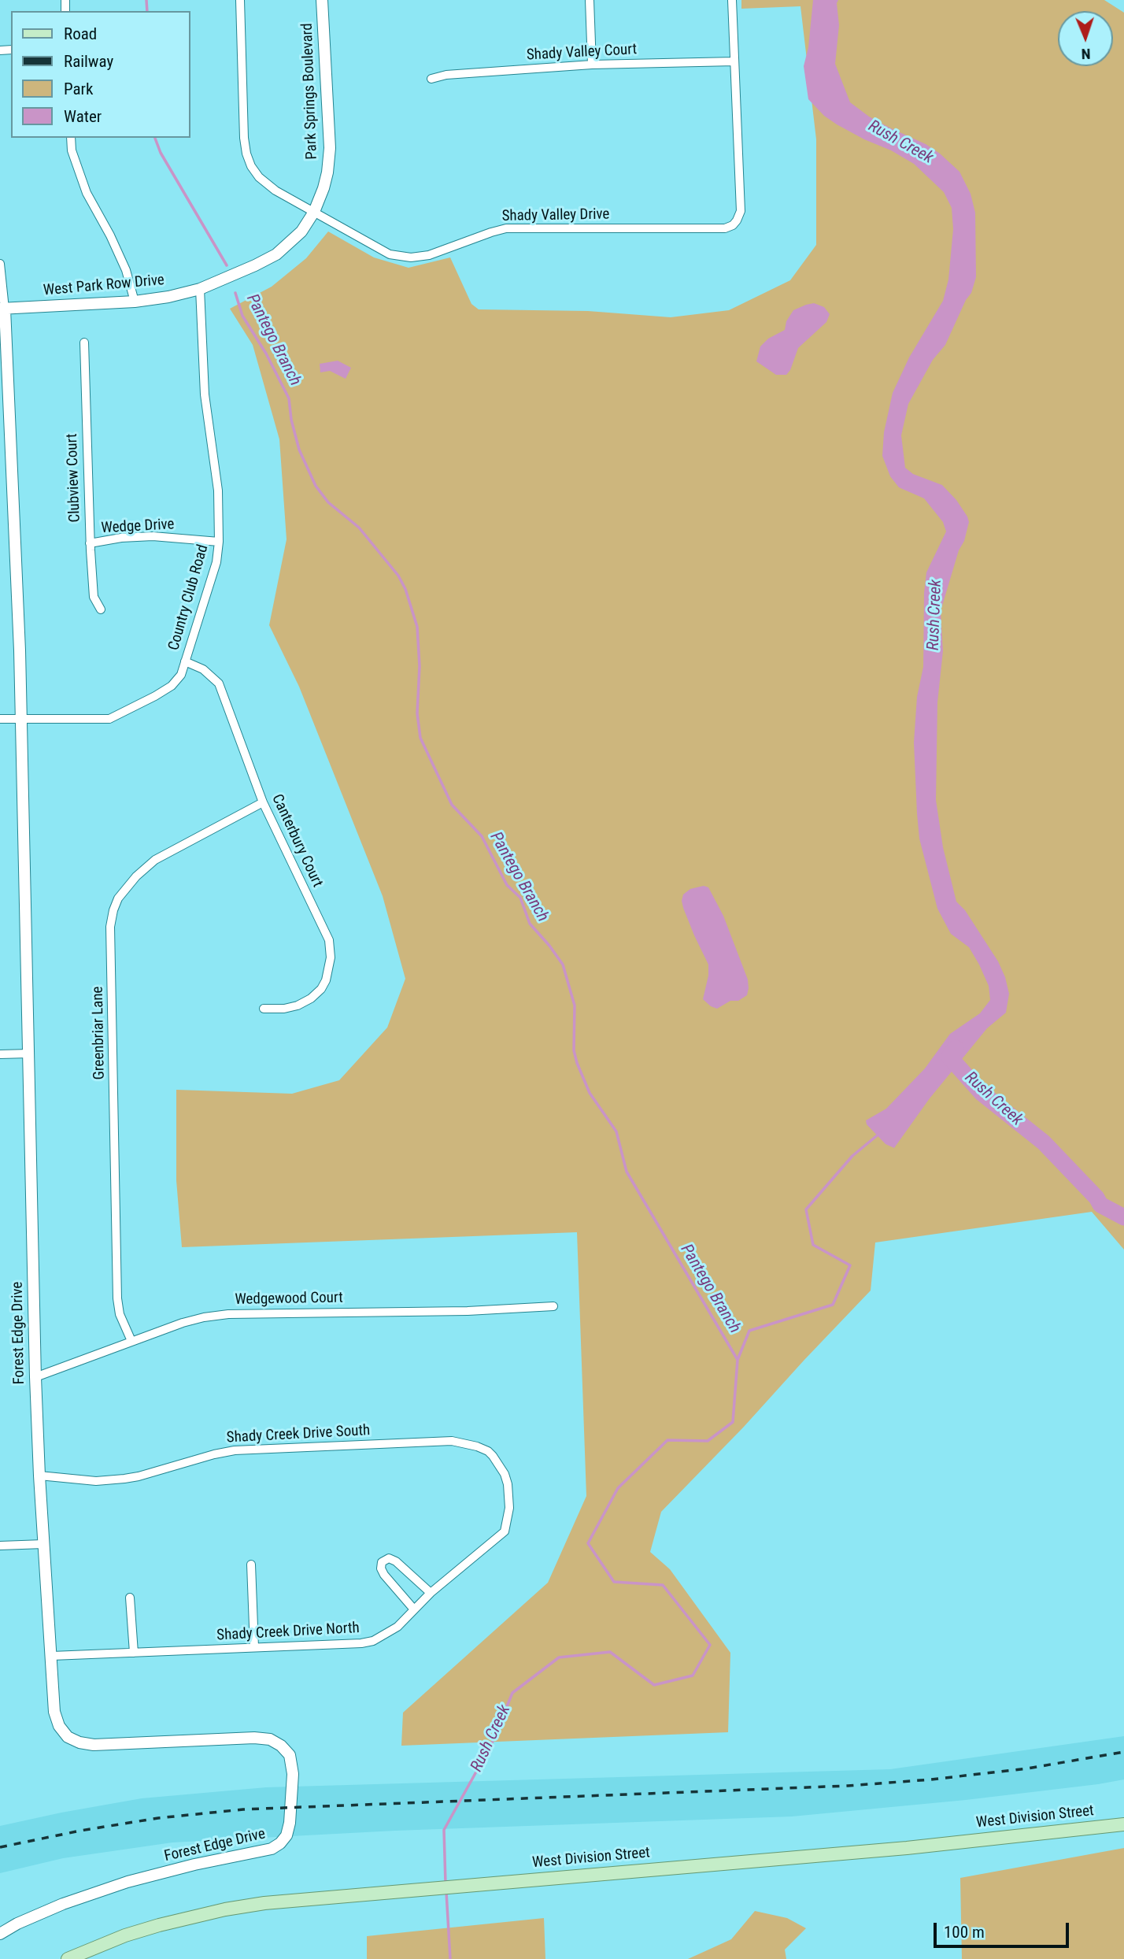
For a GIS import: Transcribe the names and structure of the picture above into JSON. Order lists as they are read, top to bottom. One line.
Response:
{"streets":{"main road":["West Division Street"],"street":["Shady Valley Court","Park Springs Boulevard","Shady Valley Drive","West Park Row Drive","Clubview Court","Wedge Drive","Country Club Road","Canterbury Court","Greenbriar Lane","Wedgewood Court","Forest Edge Drive","Shady Creek Drive South","Shady Creek Drive North"]},"crossings":[["Shady Valley Court","Shady Valley Drive"],["Park Springs Boulevard","Shady Valley Drive"],["Park Springs Boulevard","West Park Row Drive"],["Shady Valley Drive","West Park Row Drive"],["West Park Row Drive","Country Club Road"],["West Park Row Drive","Forest Edge Drive"],["Clubview Court","Wedge Drive"],["Wedge Drive","Country Club Road"],["Country Club Road","Canterbury Court"],["Country Club Road","Forest Edge Drive"],["Canterbury Court","Greenbriar Lane"],["Greenbriar Lane","Wedgewood Court"],["Wedgewood Court","Forest Edge Drive"],["Forest Edge Drive","Shady Creek Drive South"],["Forest Edge Drive","Shady Creek Drive North"],["Shady Creek Drive South","Shady Creek Drive North"]],"water":["Rush Creek","Pantego Branch"],"legend":["Road","Railway","Park","Water"],"scale_bar":"100 m","north":"bottom"}
